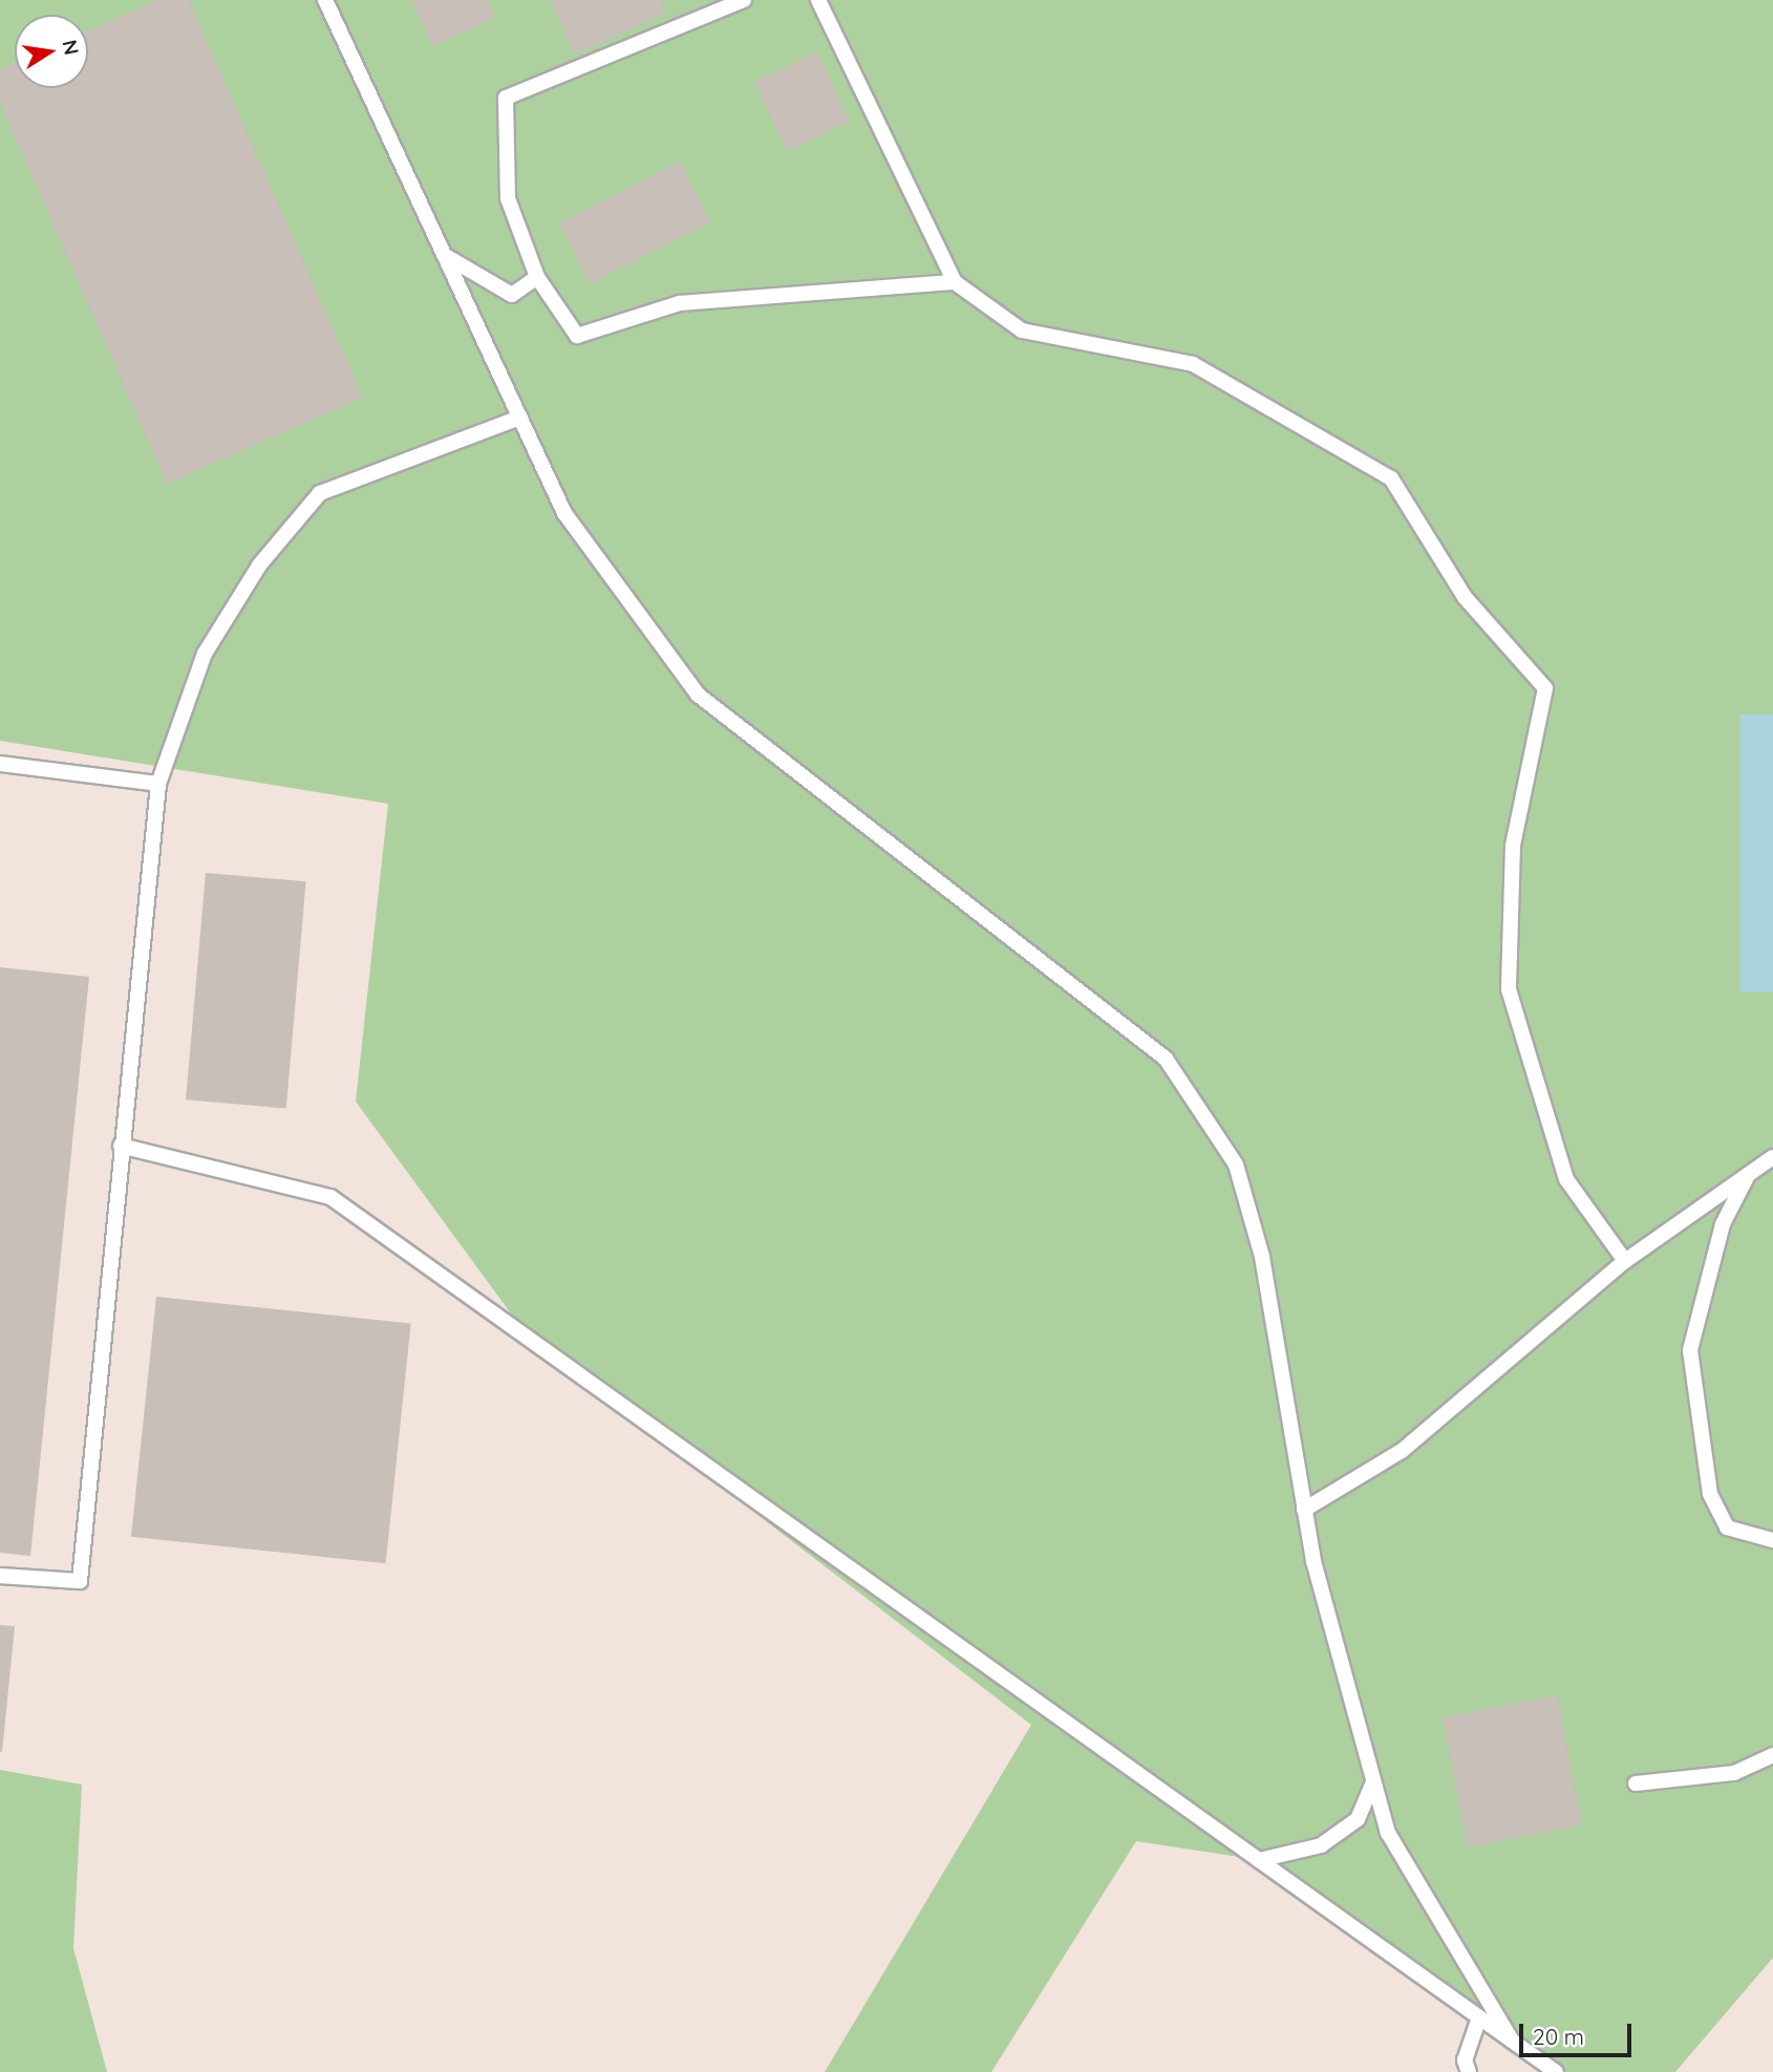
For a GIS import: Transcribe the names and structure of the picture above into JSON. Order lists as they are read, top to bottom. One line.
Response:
{"scale_bar":"20 m","north":"right"}
